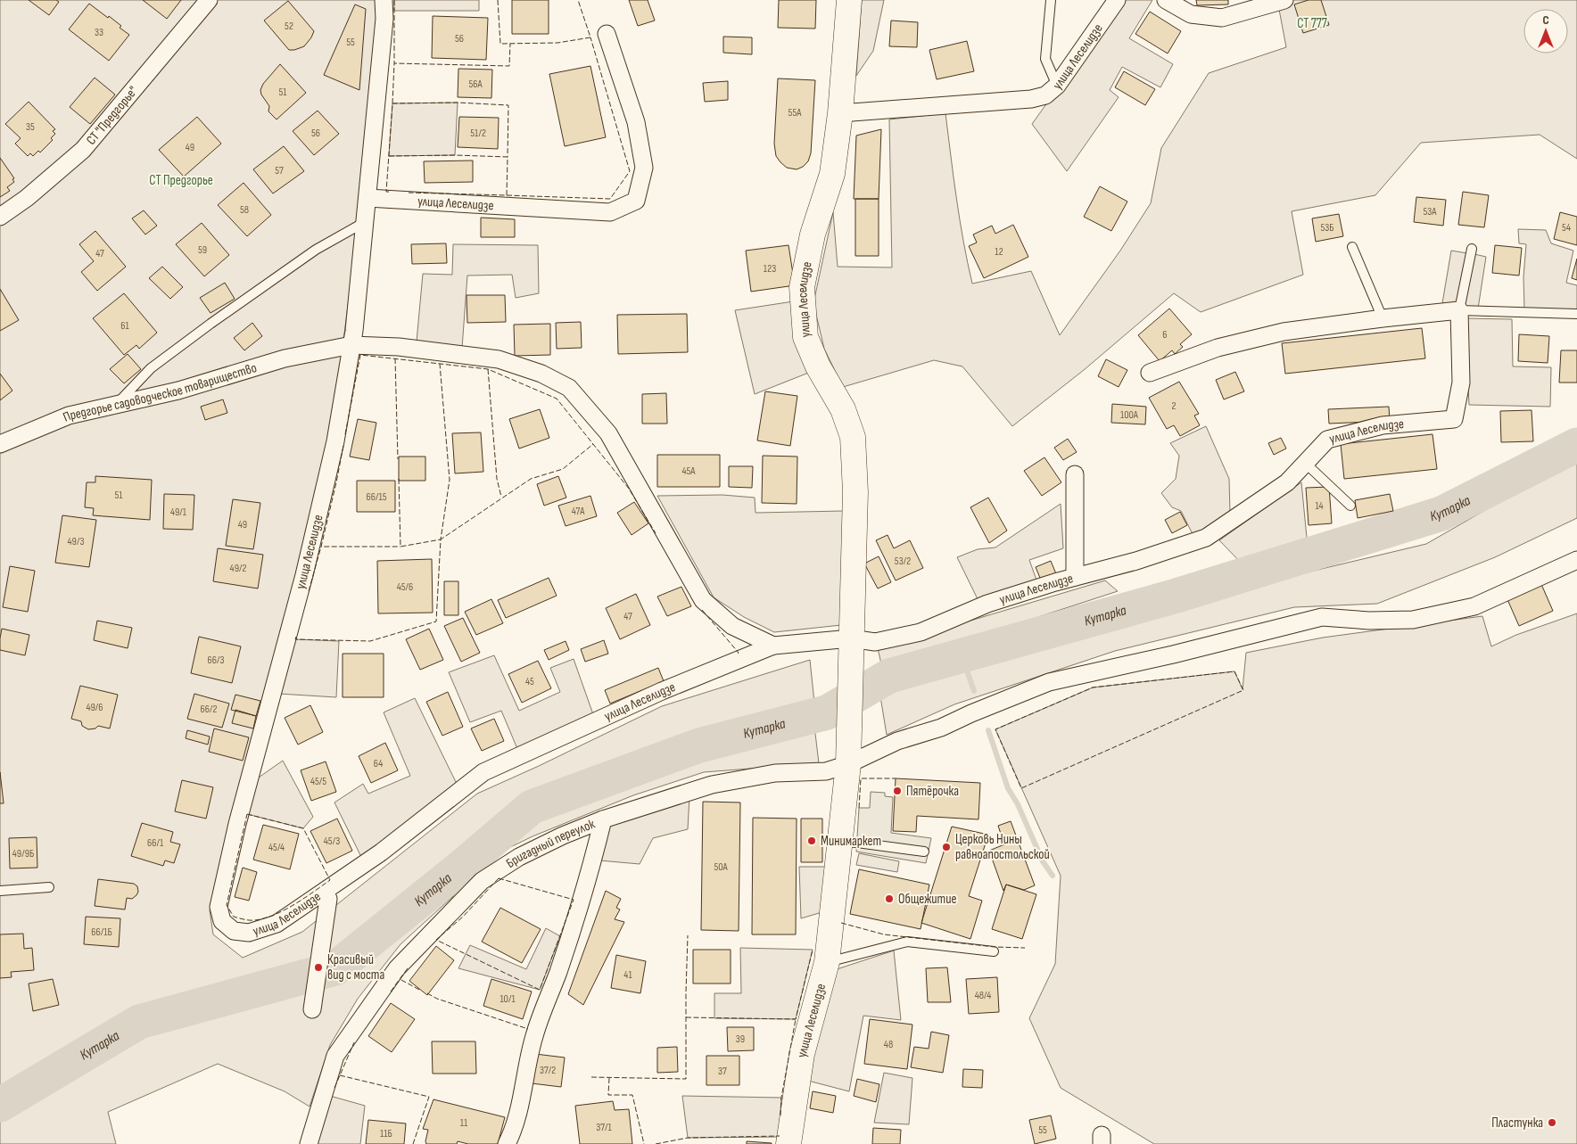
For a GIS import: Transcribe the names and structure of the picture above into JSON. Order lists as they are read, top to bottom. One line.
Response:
{"streets":{"street":["улица Леселидзе","СТ \"Предгорье\"","Предгорье садоводческое товарищество","Бригадный переулок"]},"crossings":[["улица Леселидзе","Предгорье садоводческое товарищество"]],"water":["Кутарка"],"parks":["СТ 777","СТ Предгорье"],"places":["Пятёрочка","Минимаркет","Церковь Нины равноапостольской","Общежитие","Красивый вид с моста","Пластунка"],"house_numbers":["52","33","56","55","56А","51","55А","35","56","51/2","49","57","58","53А","53Б","54","59","12","47","123","61","6","2","100А","45А","51","66/15","14","47А","49/1","49","49/3","53/2","49/2","45/6","47","66/3","45","49/6","66/2","64","45/5","45/3","66/1","45/4","49/9Б","50А","66/1Б","41","48/4","10/1","39","48","37/2","37","11","37/1","55","11Б"],"north":"top"}
